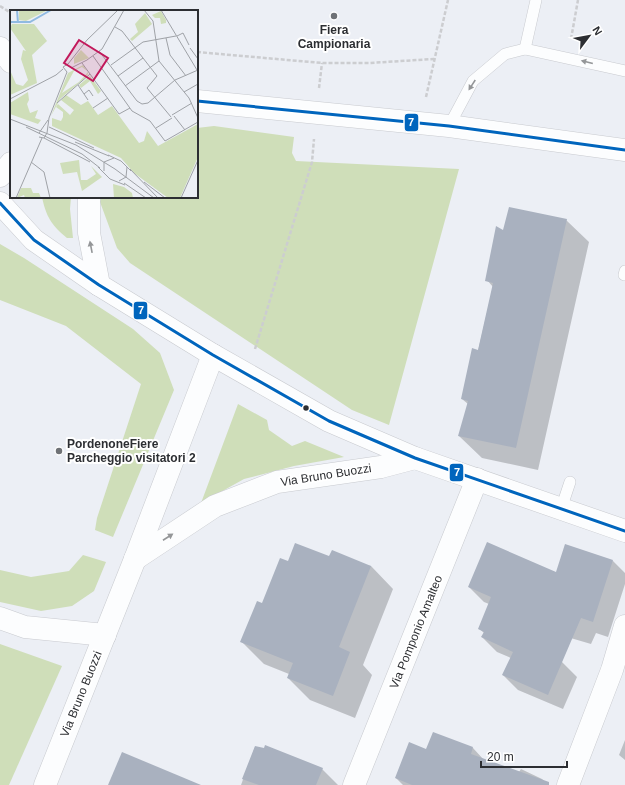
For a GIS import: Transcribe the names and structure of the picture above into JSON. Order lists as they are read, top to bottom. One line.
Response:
{"streets":{"street":["Via Bruno Buozzi","Via Pomponio Amalteo"]},"one_way":["Via Bruno Buozzi"],"places":["Fiera Campionaria","PordenoneFiere Parcheggio visitatori 2"],"lines":["transit line 7"],"scale_bar":"20 m","north":"top right"}
